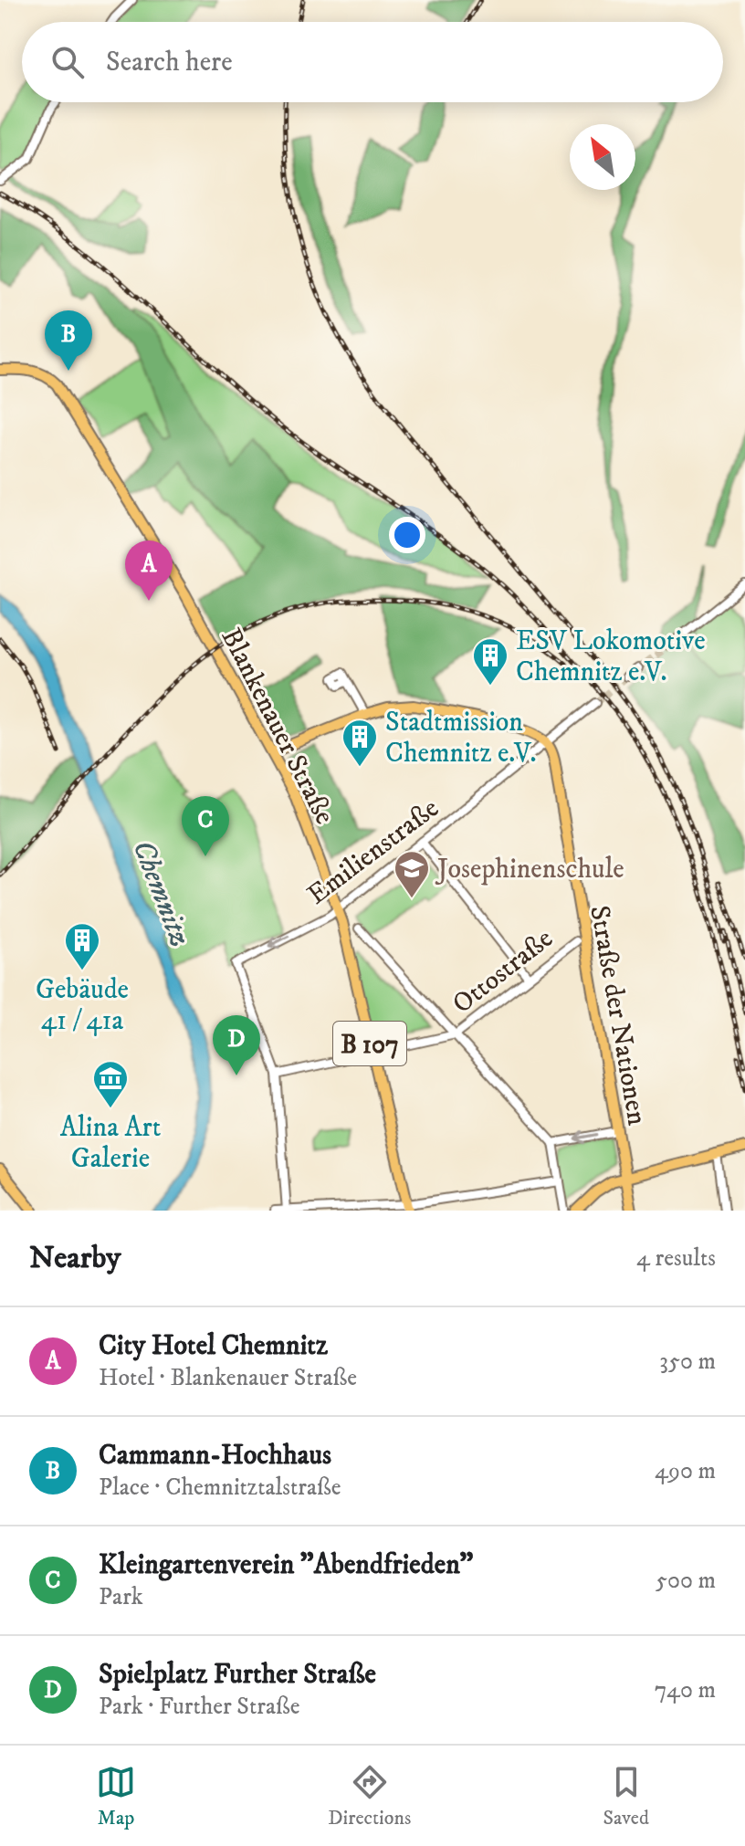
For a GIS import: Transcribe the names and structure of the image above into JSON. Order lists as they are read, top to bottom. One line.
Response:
{"streets":{"main road":["Blankenauer Straße","Straße der Nationen","B 107"],"street":["Emilienstraße","Ottostraße"]},"crossings":[["Blankenauer Straße","Emilienstraße"],["Emilienstraße","Straße der Nationen"]],"water":["Chemnitz"],"places":{"building":["ESV Lokomotive Chemnitz e.V.","Stadtmission Chemnitz e.V.","Gebäude 41 / 41a"],"school or university":["Josephinenschule"],"museum":["Alina Art Galerie"]},"north":"top left","page":{"search":"Search here","pins":["B","A","C","D"],"heading":["Nearby","4 results"],"list":[{"mark":"A","name":"City Hotel Chemnitz","note":"Hotel · Blankenauer Straße","value":"350 m"},{"mark":"B","name":"Cammann-Hochhaus","note":"Place · Chemnitztalstraße","value":"490 m"},{"mark":"C","name":"Kleingartenverein \"Abendfrieden\"","note":"Park","value":"500 m"},{"mark":"D","name":"Spielplatz Further Straße","note":"Park · Further Straße","value":"740 m"}],"nav":["Map","Directions","Saved"]}}
